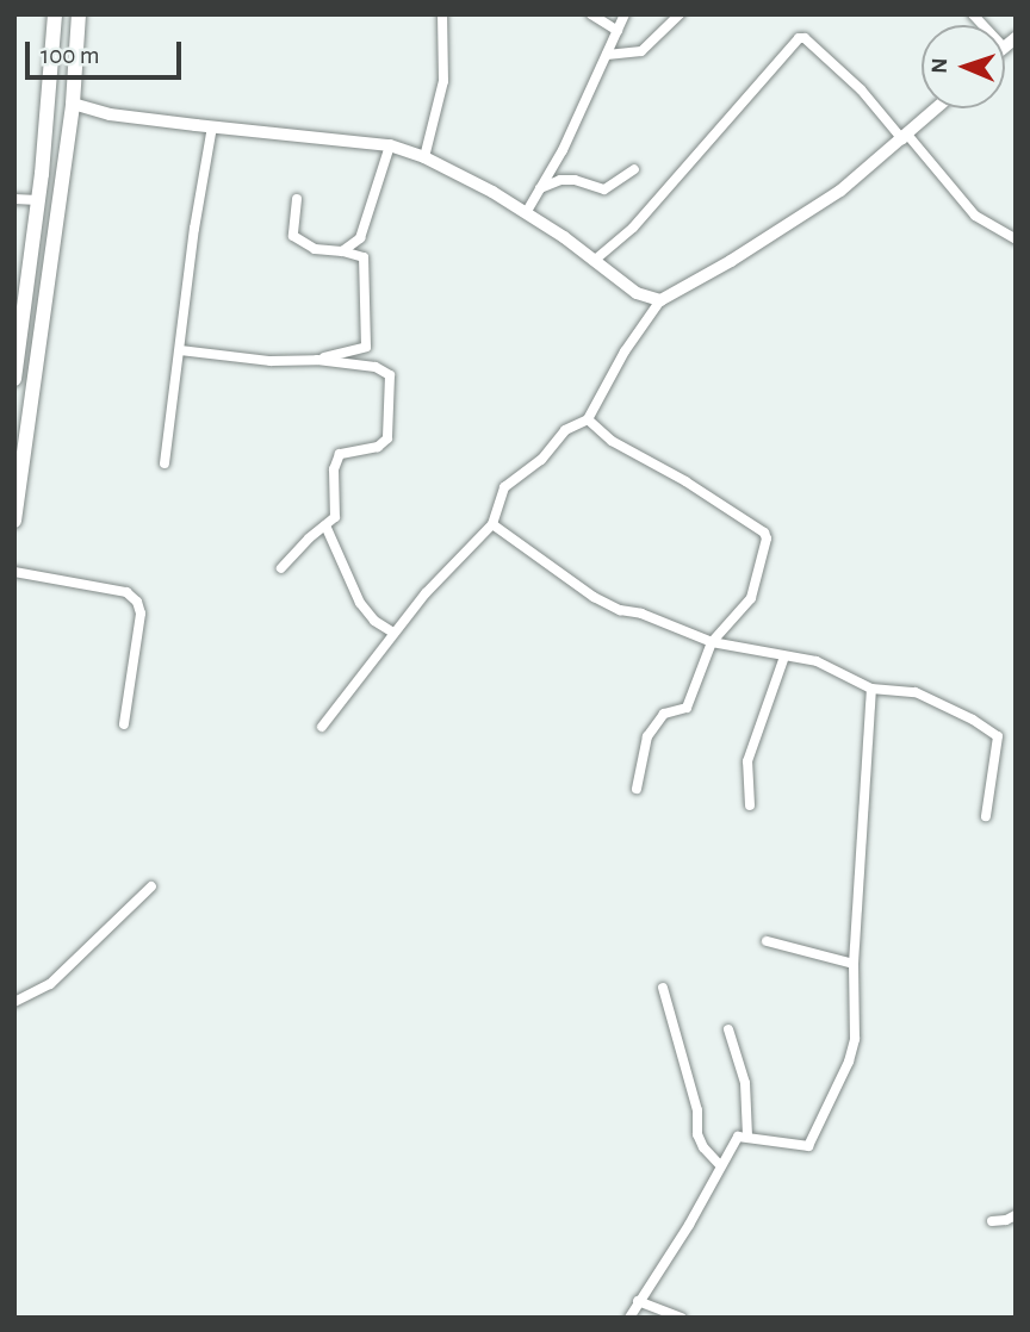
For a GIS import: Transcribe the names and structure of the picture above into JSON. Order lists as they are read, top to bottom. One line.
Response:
{"scale_bar":"100 m","north":"left"}
